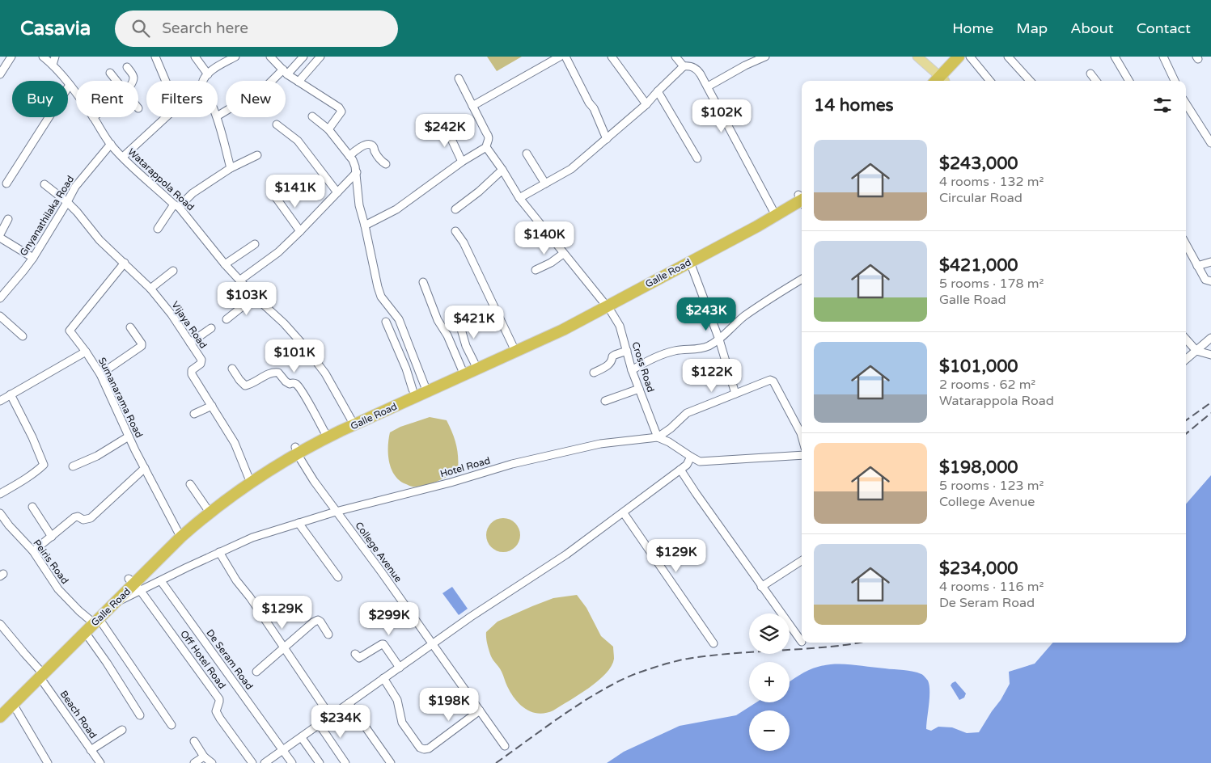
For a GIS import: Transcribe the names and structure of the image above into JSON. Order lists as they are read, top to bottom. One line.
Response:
{"streets":{"highway":["Galle Road"],"street":["Watarappola Road","Gnyanathilaka Road","Vijaya Road","Cross Road","Sumanarama Road","Hotel Road","College Avenue","Peiris Road","Off Hotel Road","De Seram Road","Beach Road"]},"crossings":[["Watarappola Road","Gnyanathilaka Road"],["Watarappola Road","Galle Road"],["Gnyanathilaka Road","Vijaya Road"],["Galle Road","Vijaya Road"],["Galle Road","Cross Road"],["Galle Road","Sumanarama Road"],["Galle Road","Hotel Road"],["Galle Road","College Avenue"],["Galle Road","Peiris Road"],["Galle Road","Off Hotel Road"],["Galle Road","Beach Road"],["Vijaya Road","Sumanarama Road"],["Cross Road","Hotel Road"],["Hotel Road","College Avenue"],["Hotel Road","Off Hotel Road"],["Hotel Road","De Seram Road"]],"page":{"header":"Casavia","search":"Search here","nav":["Home","Map","About","Contact"],"chip":["Buy","Rent","Filters","New"],"heading":"14 homes","price":["$102K","$242K","$141K","$140K","$103K","$243K","$421K","$101K","$122K","$129K","$129K","$299K","$198K","$234K"],"list":[{"name":"$243,000","note":"4 rooms · 132 m² · Circular Road"},{"name":"$421,000","note":"5 rooms · 178 m² · Galle Road"},{"name":"$101,000","note":"2 rooms · 62 m² · Watarappola Road"},{"name":"$198,000","note":"5 rooms · 123 m² · College Avenue"},{"name":"$234,000","note":"4 rooms · 116 m² · De Seram Road"}],"map_buttons":["+","−"]}}
